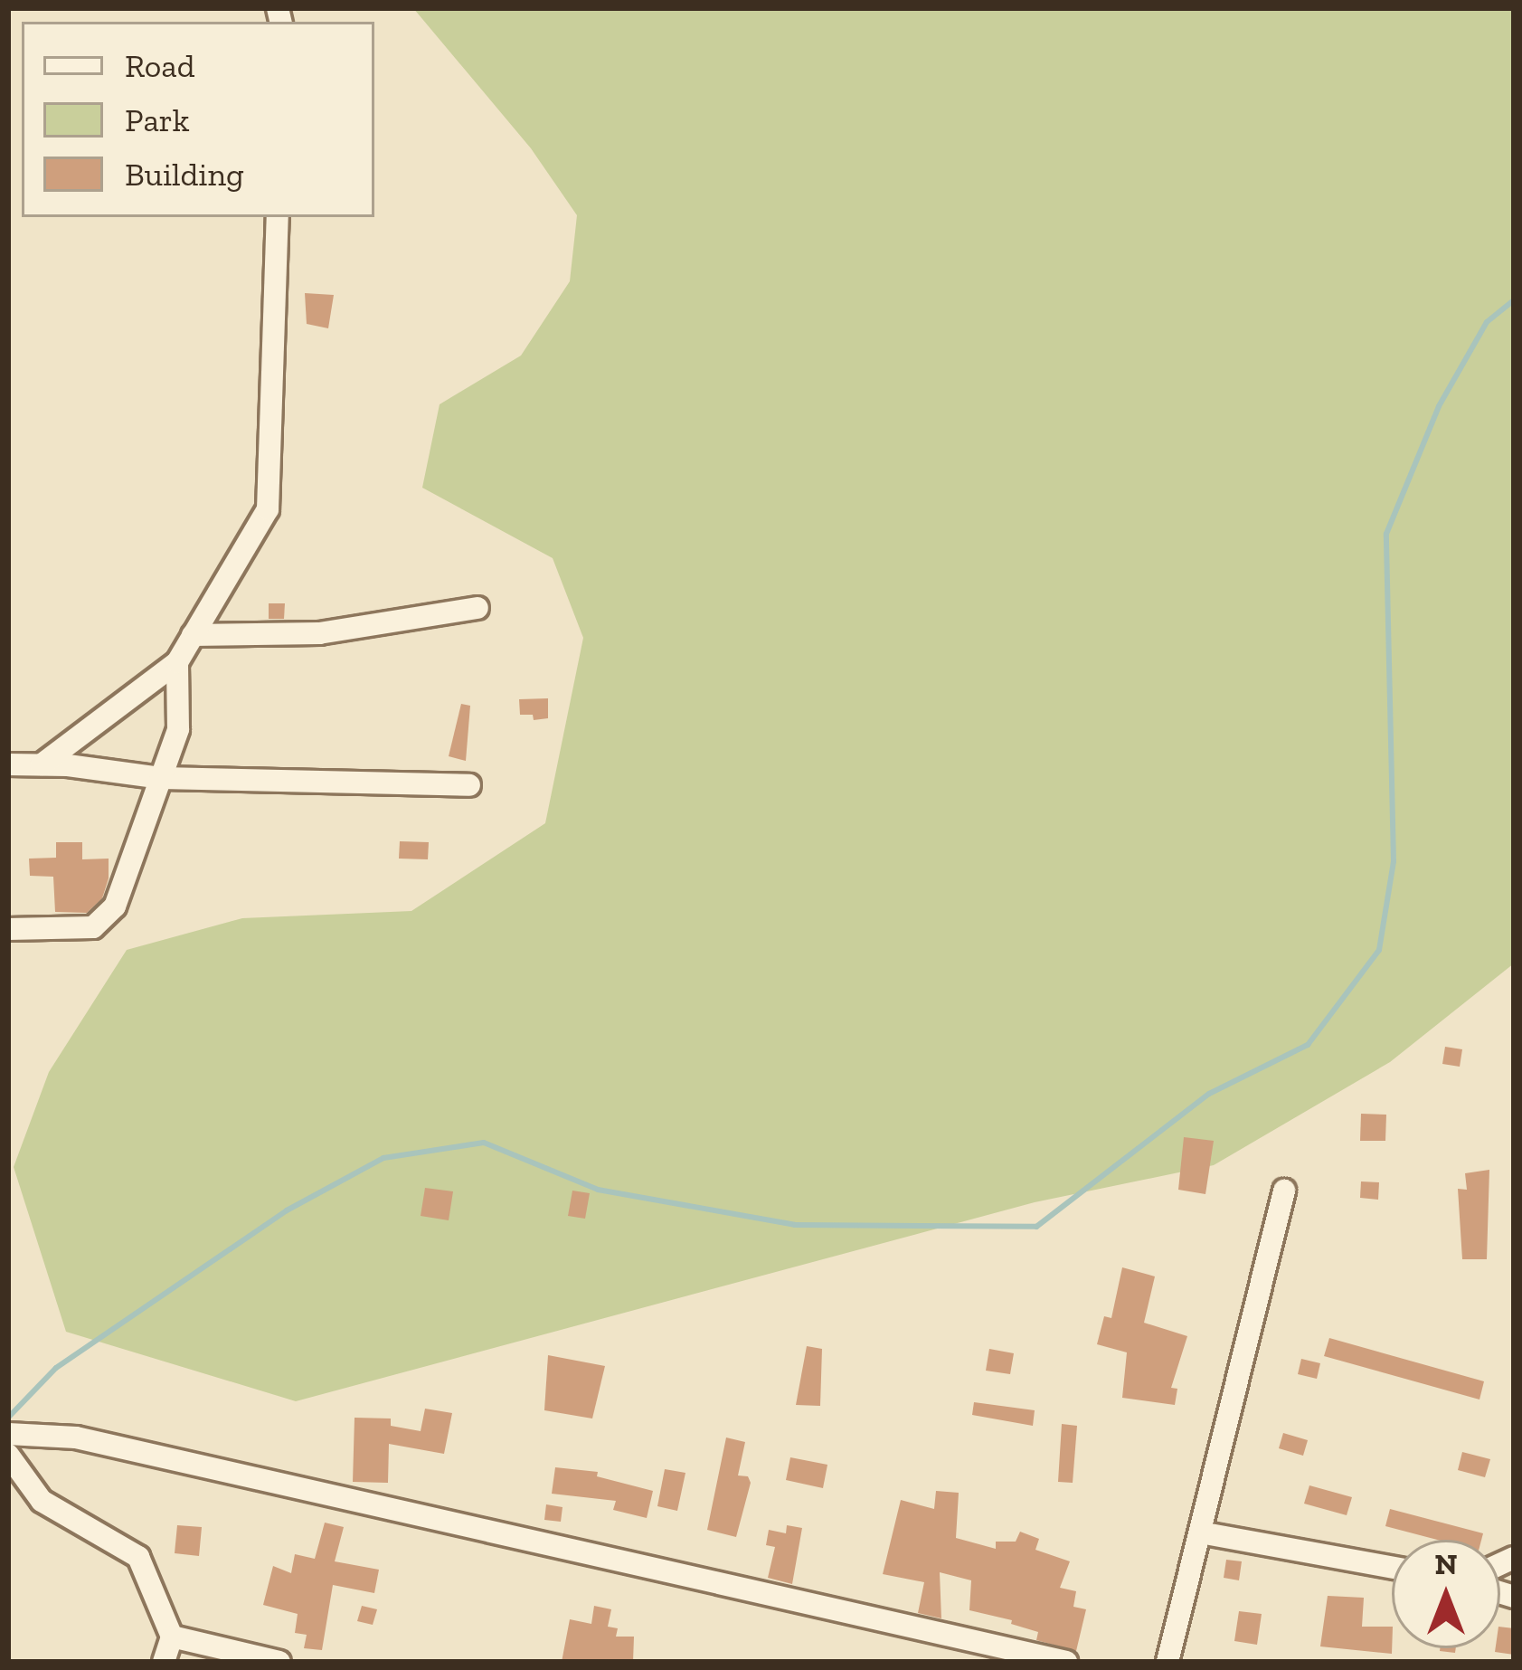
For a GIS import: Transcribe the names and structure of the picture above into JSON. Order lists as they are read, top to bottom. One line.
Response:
{"legend":["Road","Park","Building"],"north":"top"}
